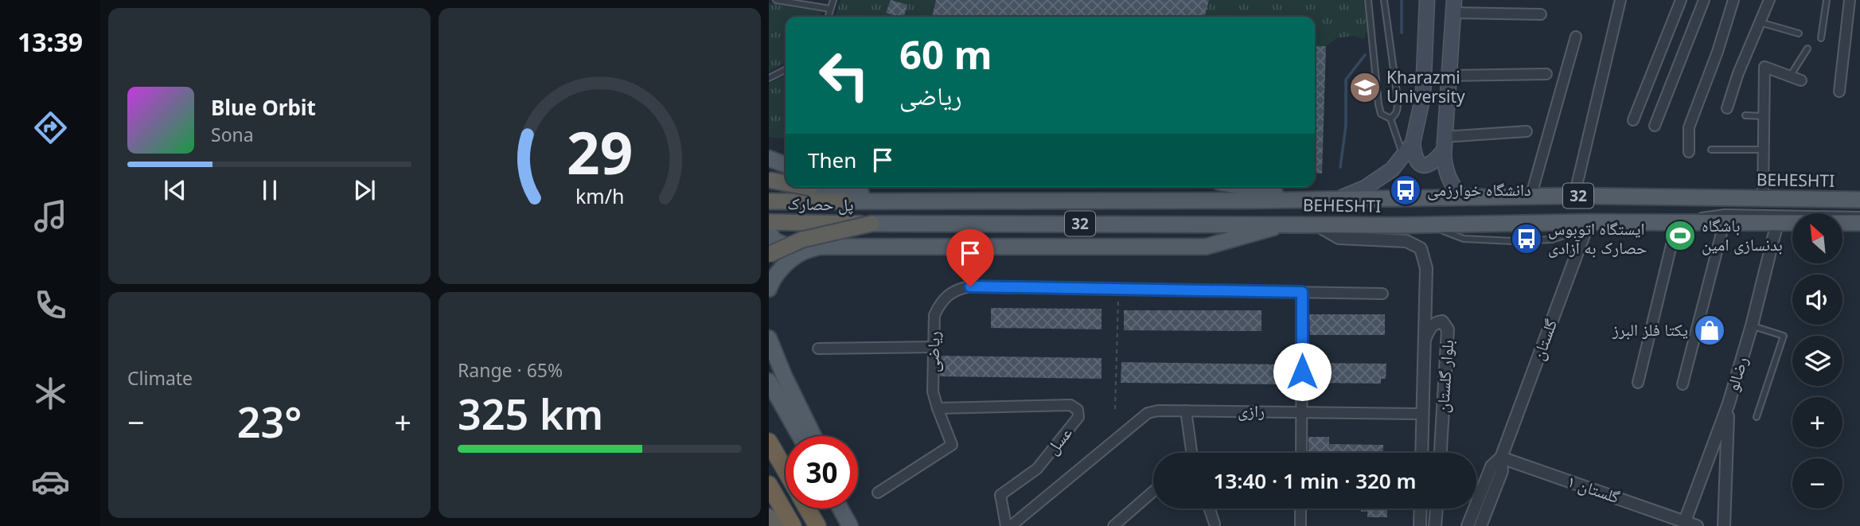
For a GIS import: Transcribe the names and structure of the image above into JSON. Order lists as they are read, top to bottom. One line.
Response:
{"streets":{"highway":["32","پل حصارک"],"main road":["BEHESHTI"],"street":["گلستان","ریاضی","رضالو","بلوار گلستان","رازی","عسل","گلستان ۱"]},"crossings":[["BEHESHTI","32"],["BEHESHTI","پل حصارک"],["BEHESHTI","گلستان"],["BEHESHTI","رضالو"],["BEHESHTI","بلوار گلستان"],["32","پل حصارک"],["گلستان","گلستان ۱"],["ریاضی","عسل"],["رضالو","گلستان ۱"],["بلوار گلستان","رازی"]],"places":{"school or university":["Kharazmi University"],"bus stop":["دانشگاه خوارزمی","ایستگاه اتوبوس حصارک به آزادی"],"sports":["باشگاه بدنسازی امین"],"shop":["یکتا فلز البرز"]},"north":"top left","page":{"tabs":"13:39","turn":["60 m","ریاضی"],"song":["Blue Orbit","Sona"],"then":"Then","map_buttons":["+","−"],"tile":["Climate",["Range · 65%","325 km"]],"heat":["−","23°","+"],"limit":"30","trip":"13:40 · 1 min · 320 m","gauge":["29","km/h"]}}
